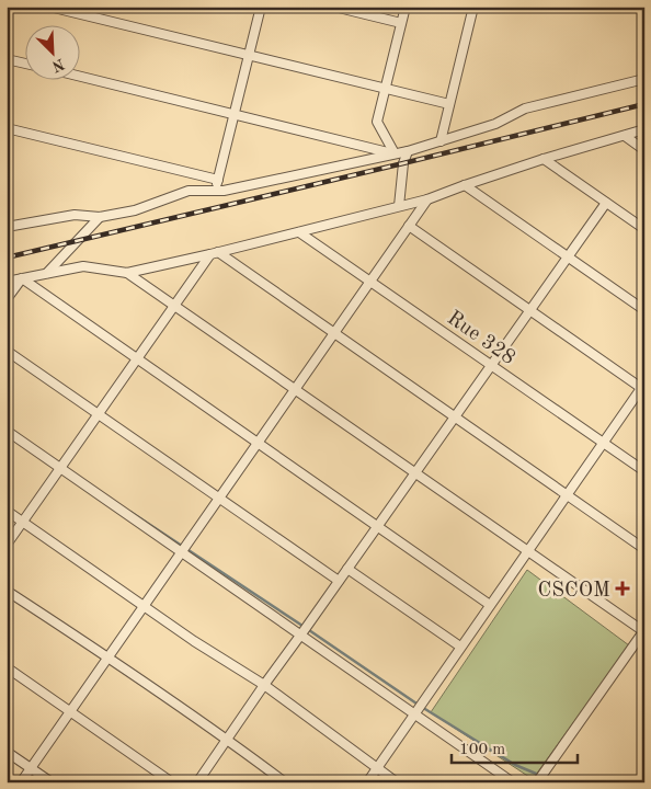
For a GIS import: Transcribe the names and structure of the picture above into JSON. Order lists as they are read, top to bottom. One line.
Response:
{"streets":{"street":["Rue 328"]},"places":{"health":["CSCOM"]},"scale_bar":"100 m","north":"bottom right"}
